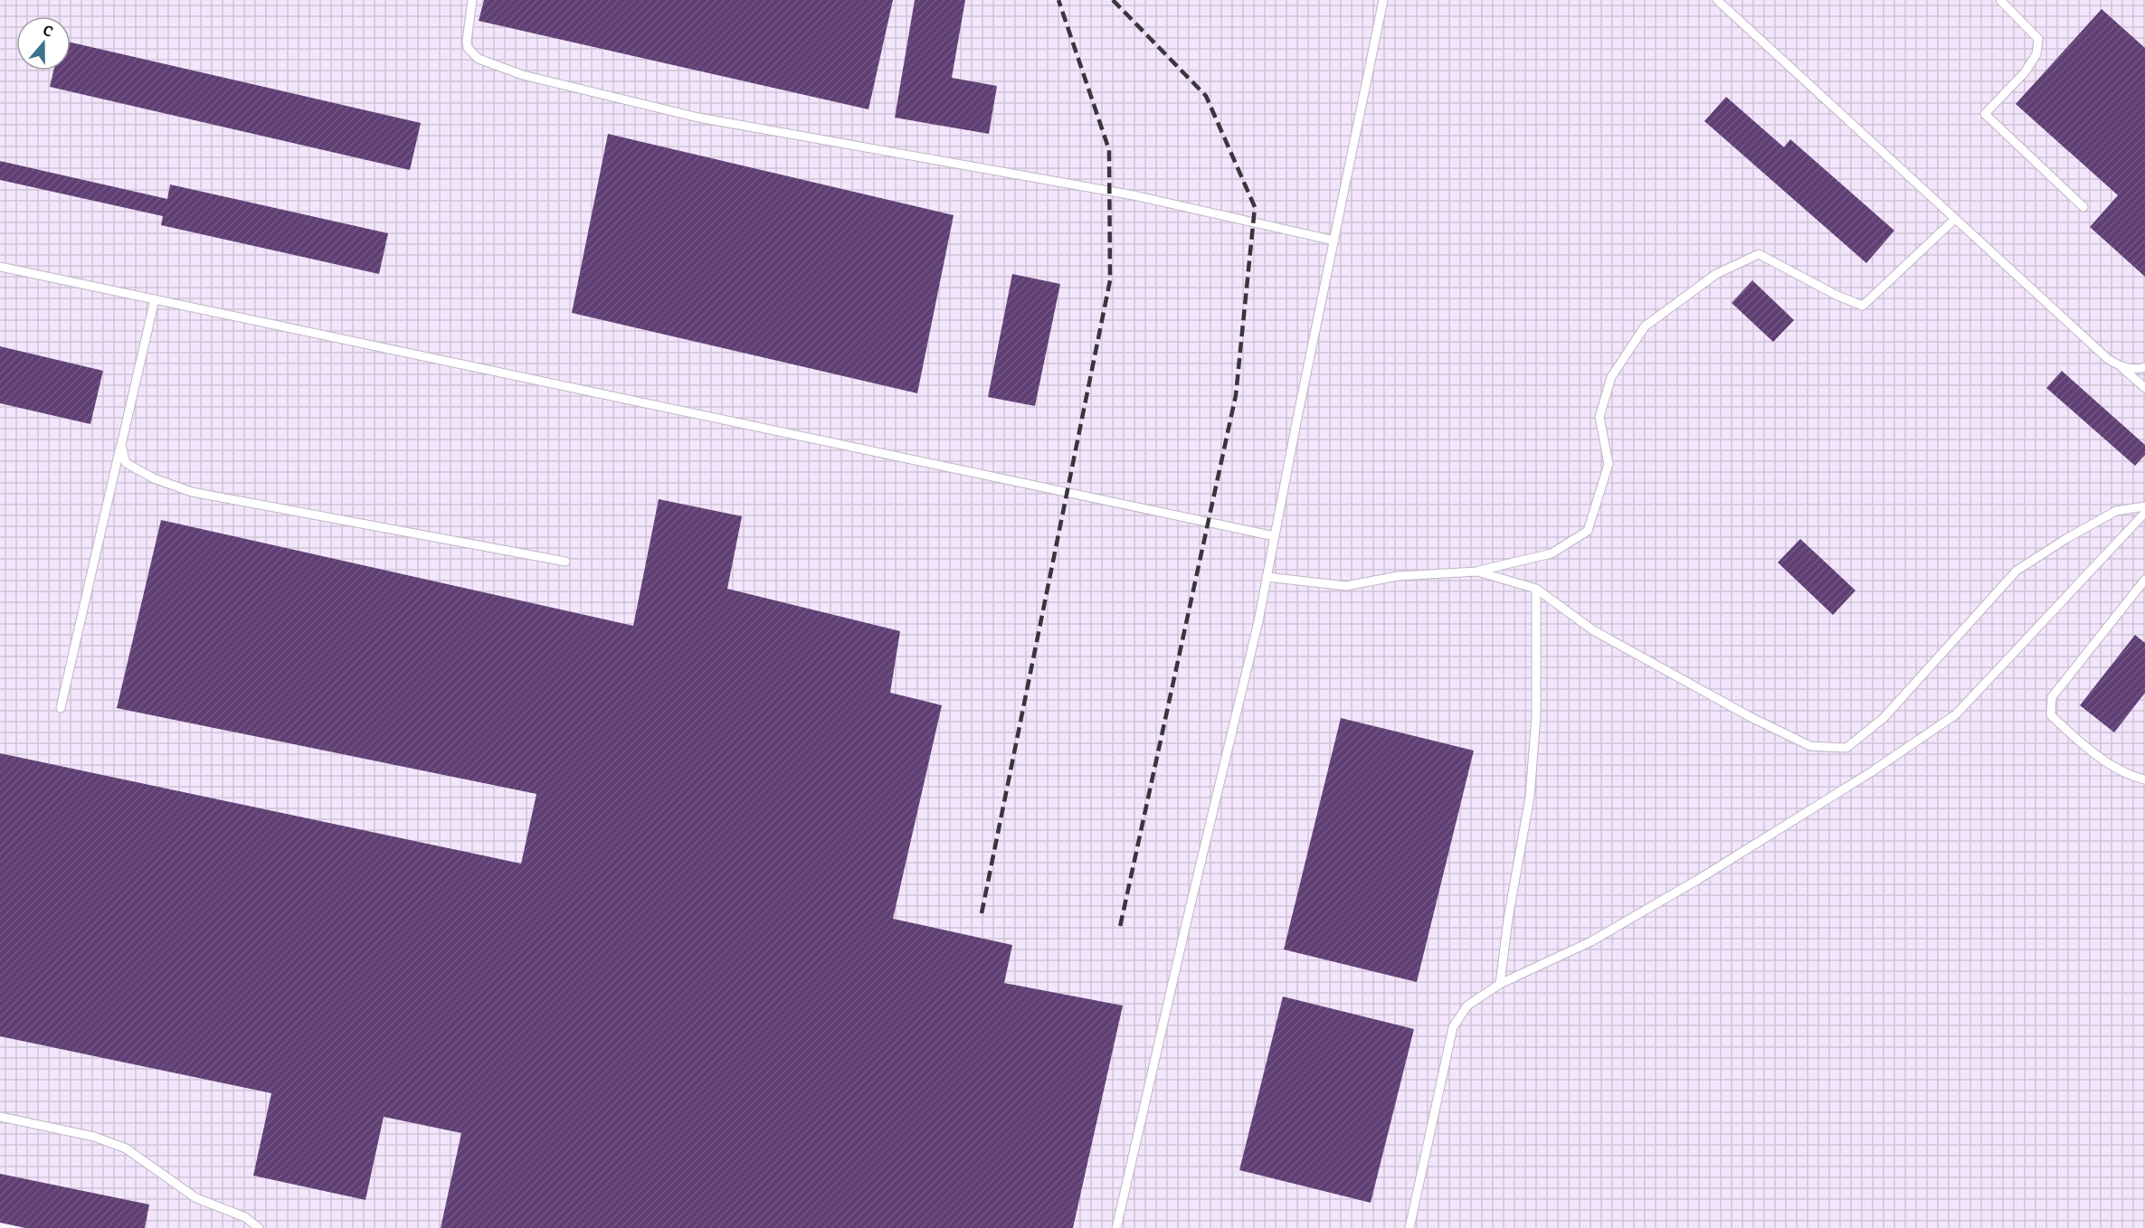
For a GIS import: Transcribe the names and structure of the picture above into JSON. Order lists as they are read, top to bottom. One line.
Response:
{"north":"top"}
